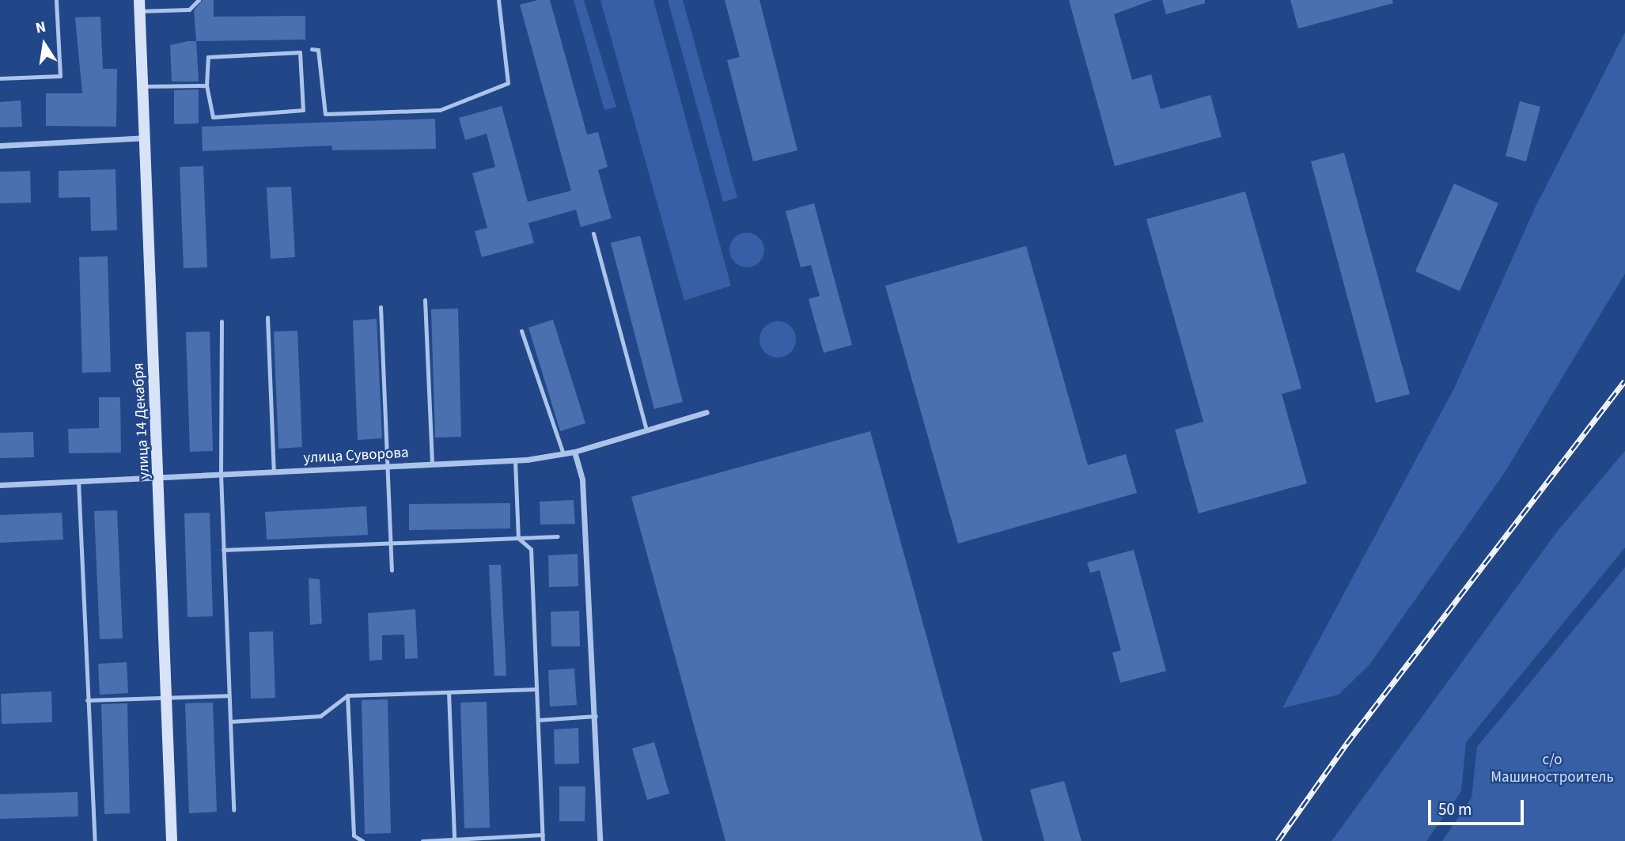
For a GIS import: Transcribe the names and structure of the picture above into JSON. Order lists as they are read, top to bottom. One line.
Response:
{"streets":{"main road":["улица 14 Декабря"],"street":["улица Суворова"]},"crossings":[["улица 14 Декабря","улица Суворова"]],"parks":["с/о Машиностроитель"],"scale_bar":"50 m","north":"top"}
